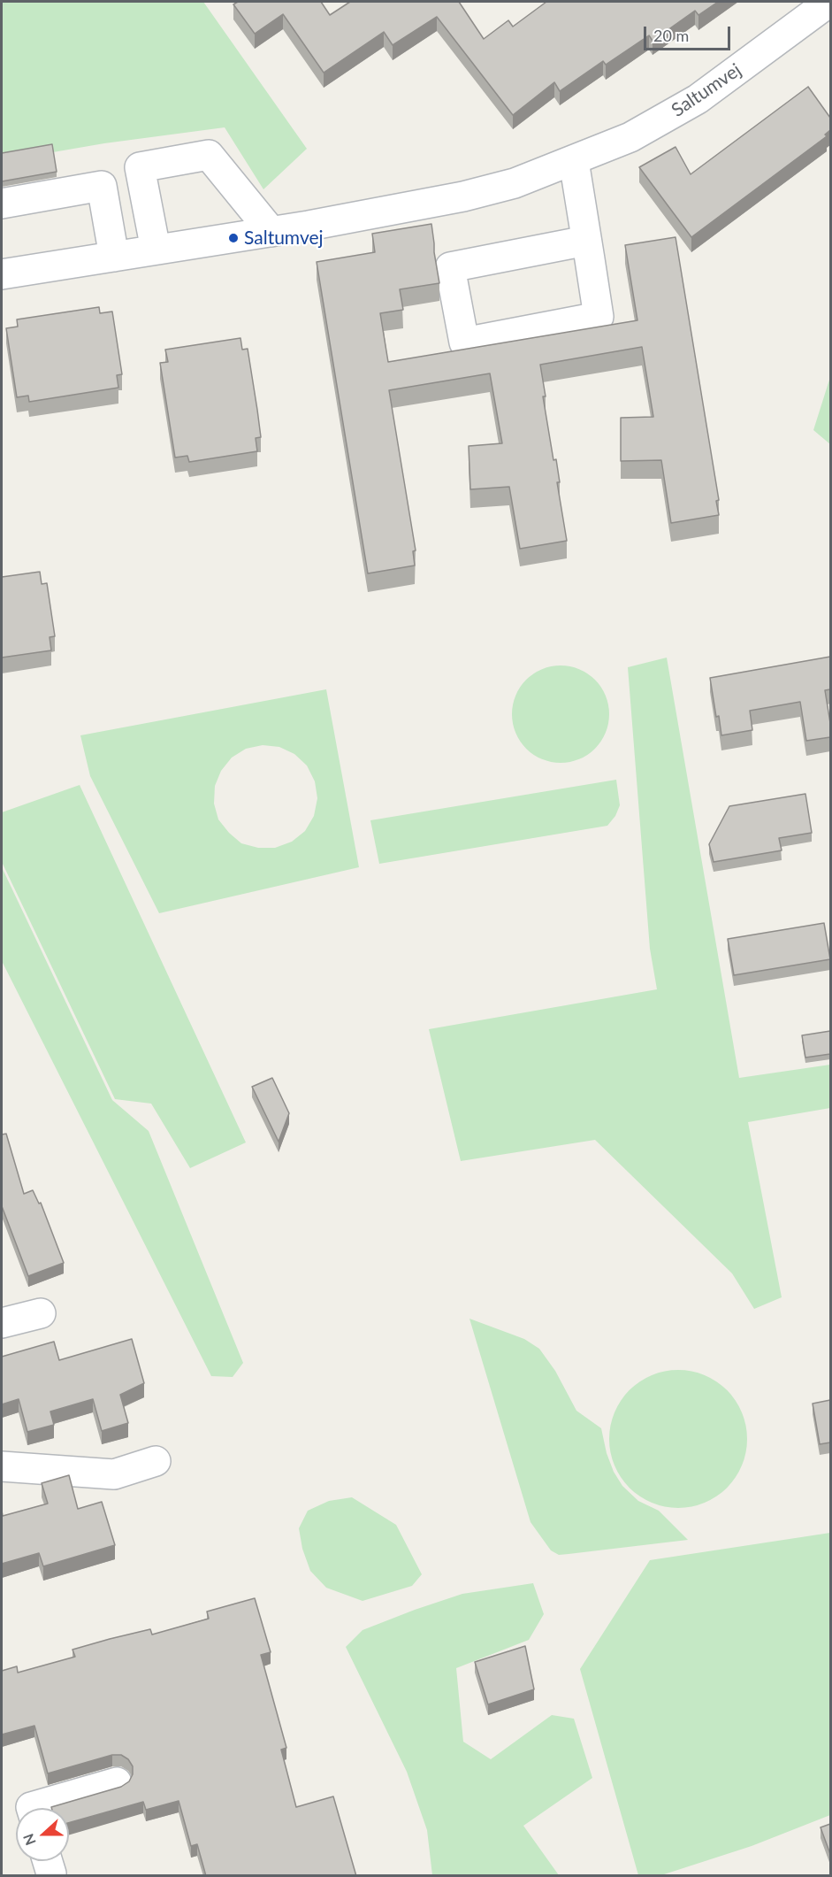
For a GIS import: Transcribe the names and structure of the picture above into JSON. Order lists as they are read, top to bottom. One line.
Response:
{"streets":{"street":["Saltumvej"]},"places":["Saltumvej"],"scale_bar":"20 m","north":"left"}
